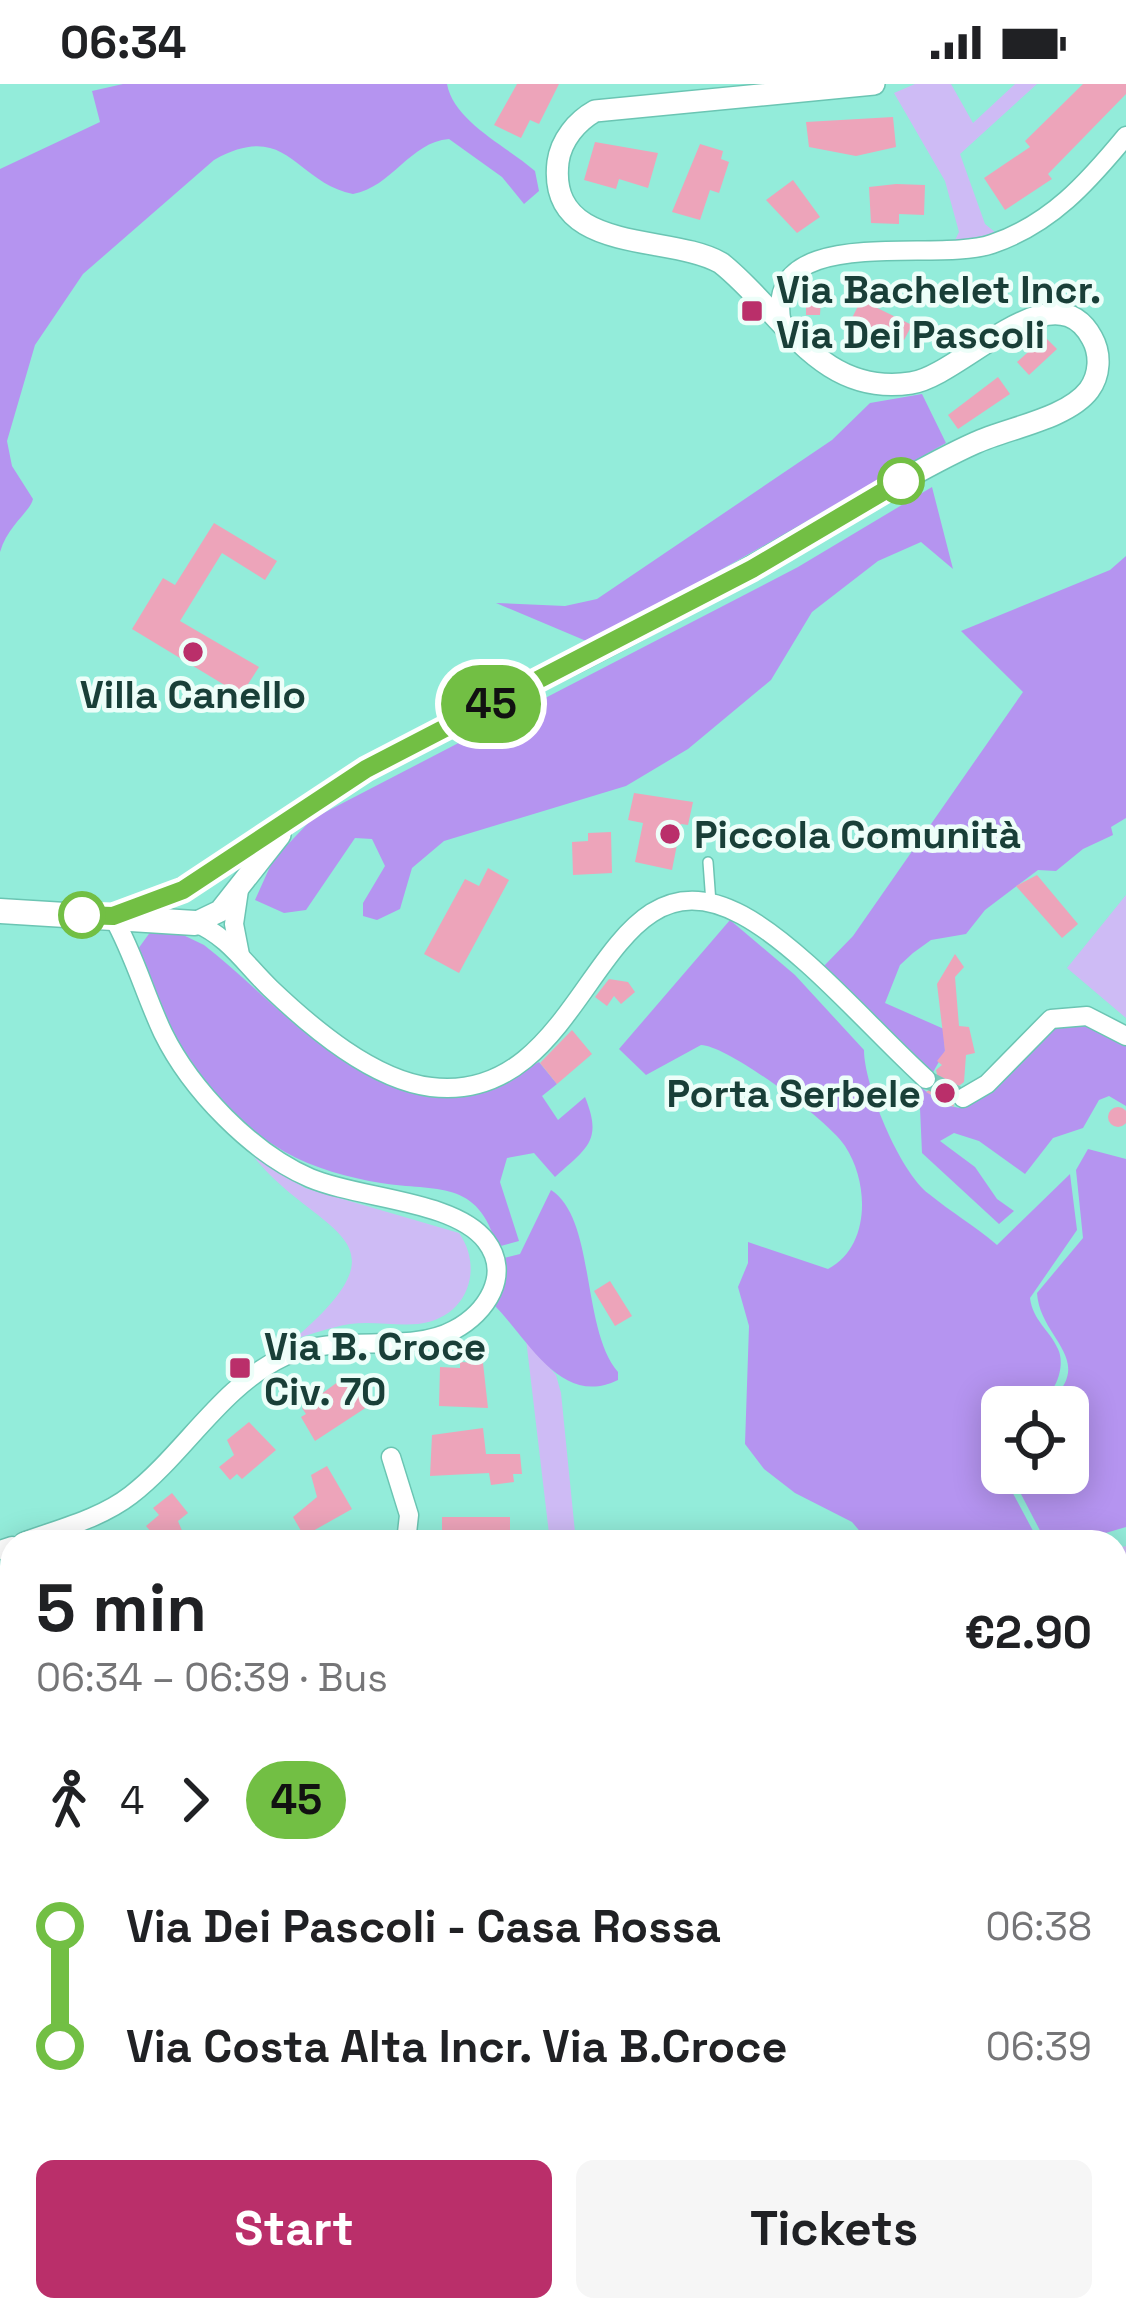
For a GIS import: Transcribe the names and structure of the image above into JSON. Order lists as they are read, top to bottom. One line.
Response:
{"places":{"transit":["Via Bachelet Incr. Via Dei Pascoli","Via B. Croce Civ. 70"],"other":["Villa Canello","Piccola Comunità","Porta Serbele"]},"lines":["bus line 45"],"page":{"status":"06:34","on_map":"45","heading":["5 min","06:34 – 06:39 · Bus","€2.90"],"legs":["4","45"],"list":[{"name":"Via Dei Pascoli - Casa Rossa","value":"06:38"},{"name":"Via Costa Alta Incr. Via B.Croce","value":"06:39"}],"buttons":["Start","Tickets"]}}
